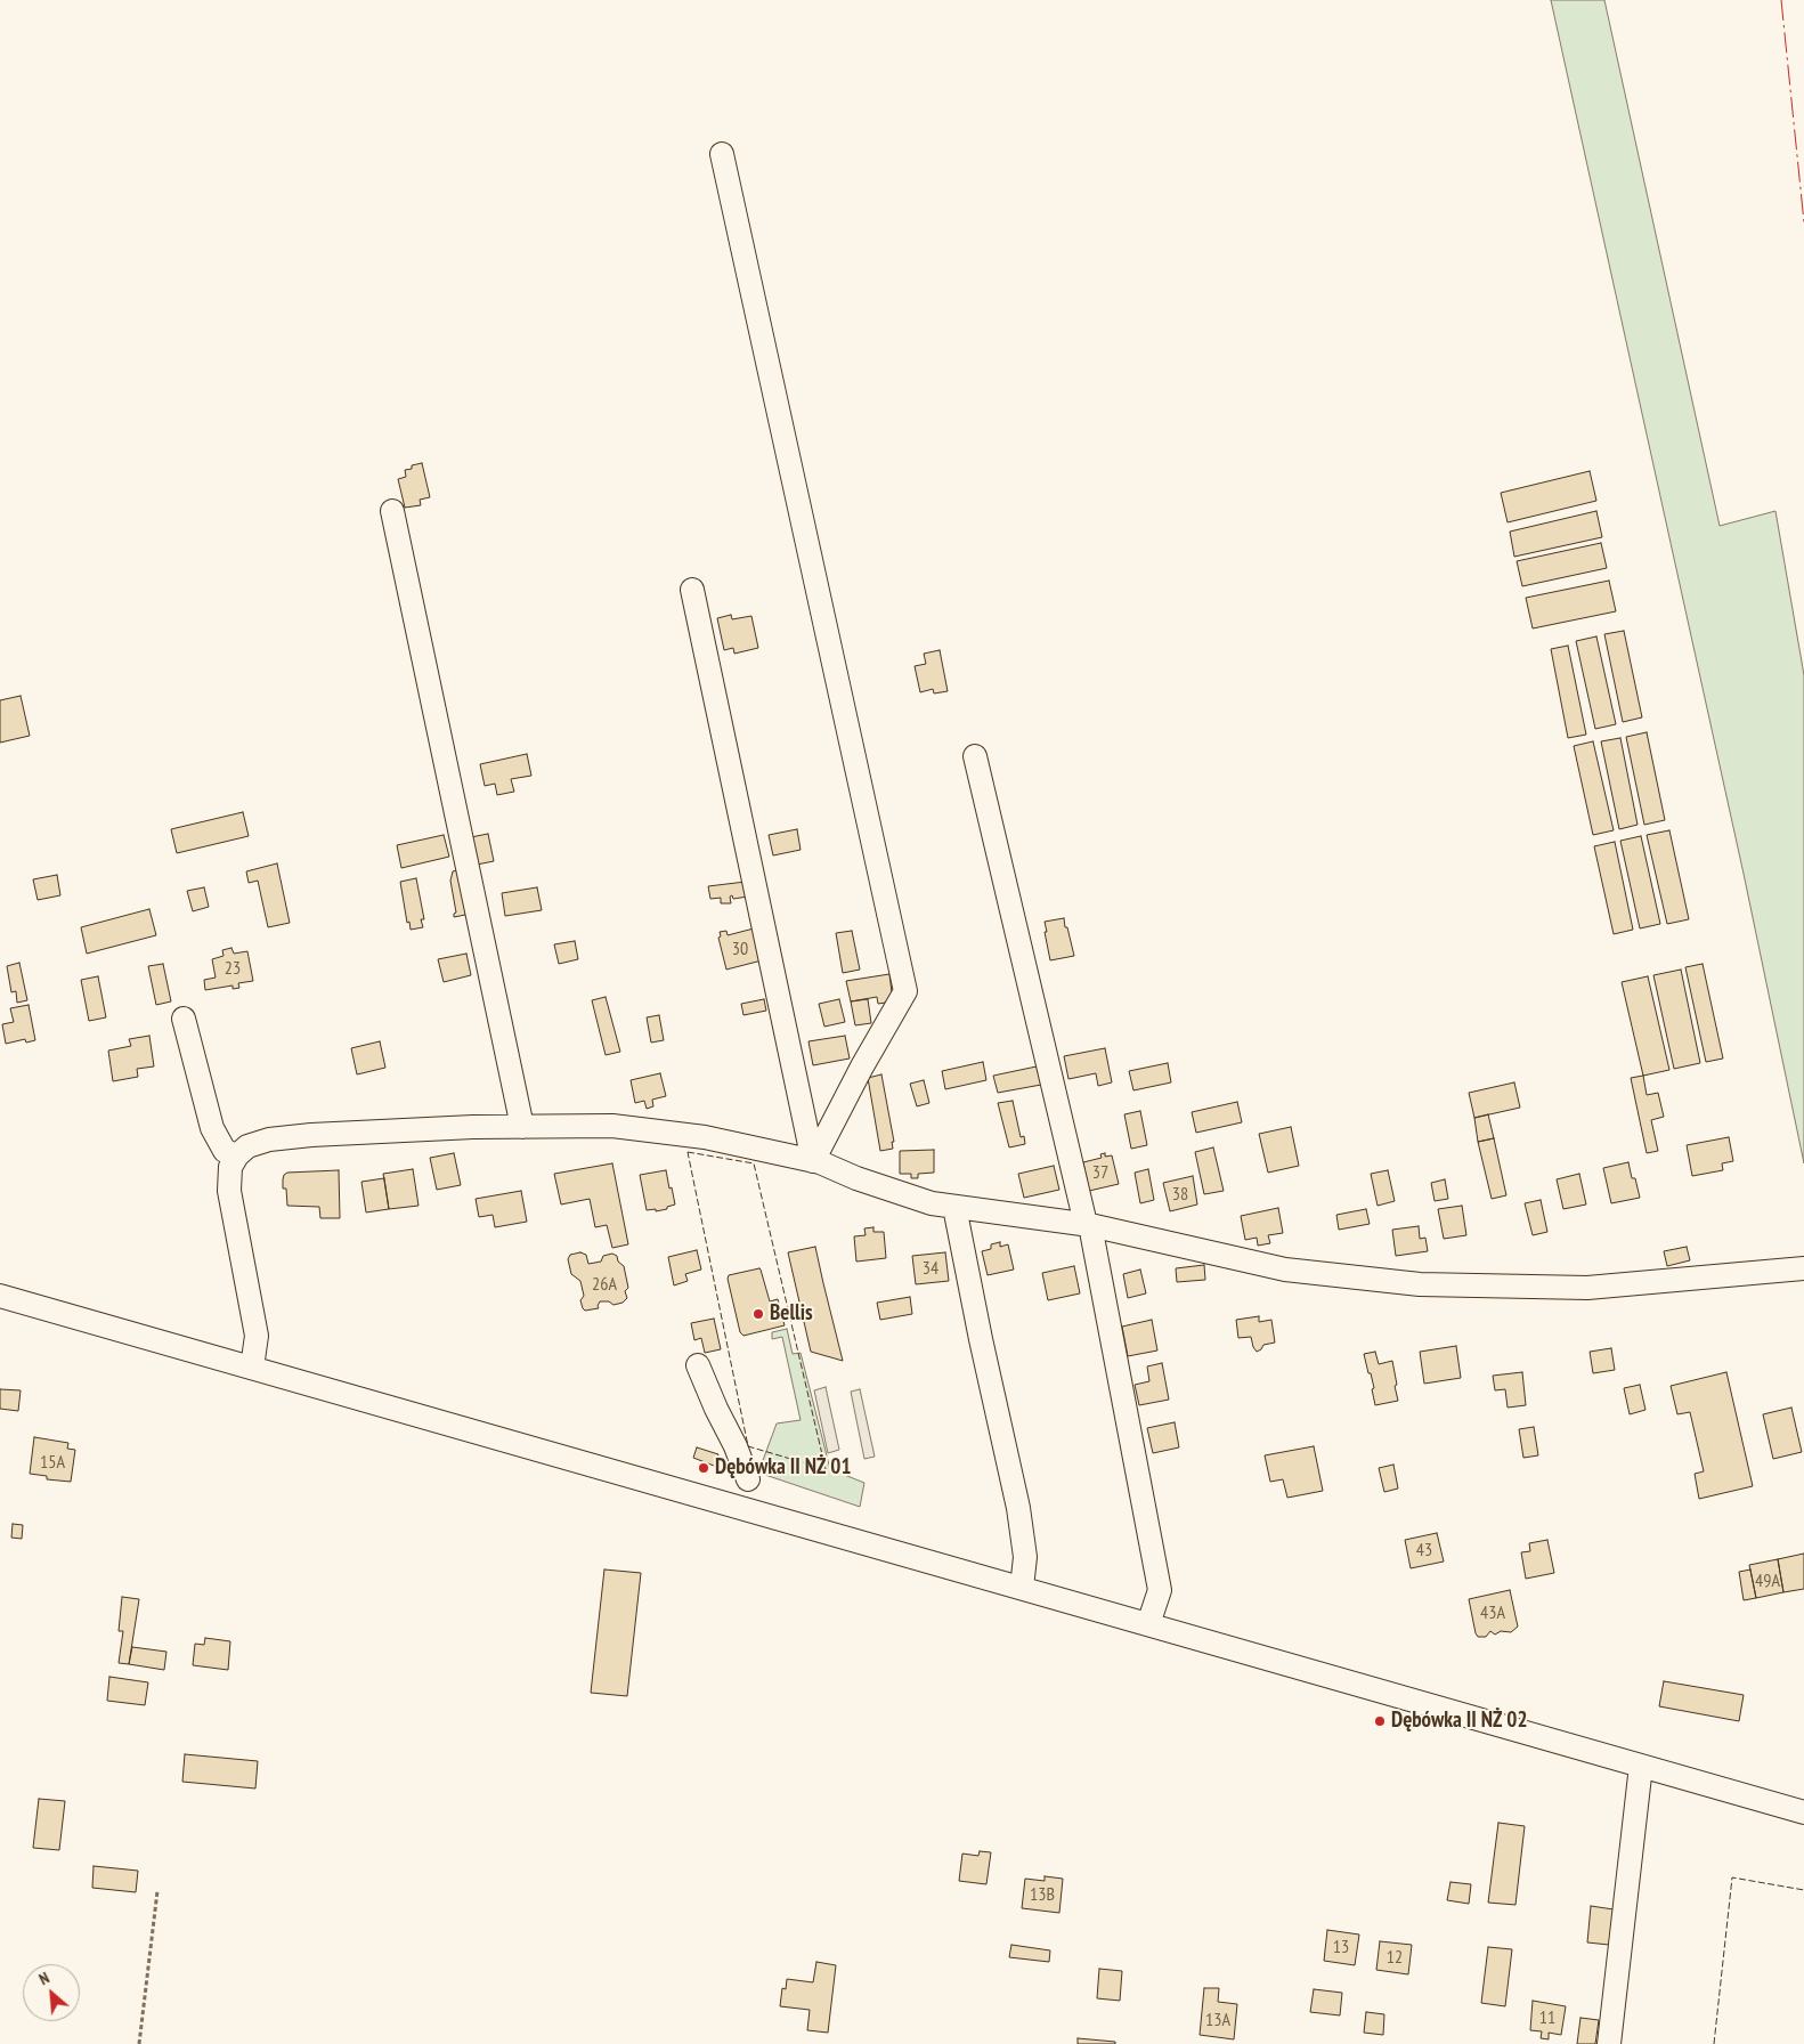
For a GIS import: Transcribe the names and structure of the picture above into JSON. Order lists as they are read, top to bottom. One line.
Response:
{"places":["Bellis","Dębówka II NŻ 01","Dębówka II NŻ 02"],"house_numbers":["30","23","37","38","34","26A","15A","43","49A","43A","13B","13","12","11","13A"],"north":"top left"}
